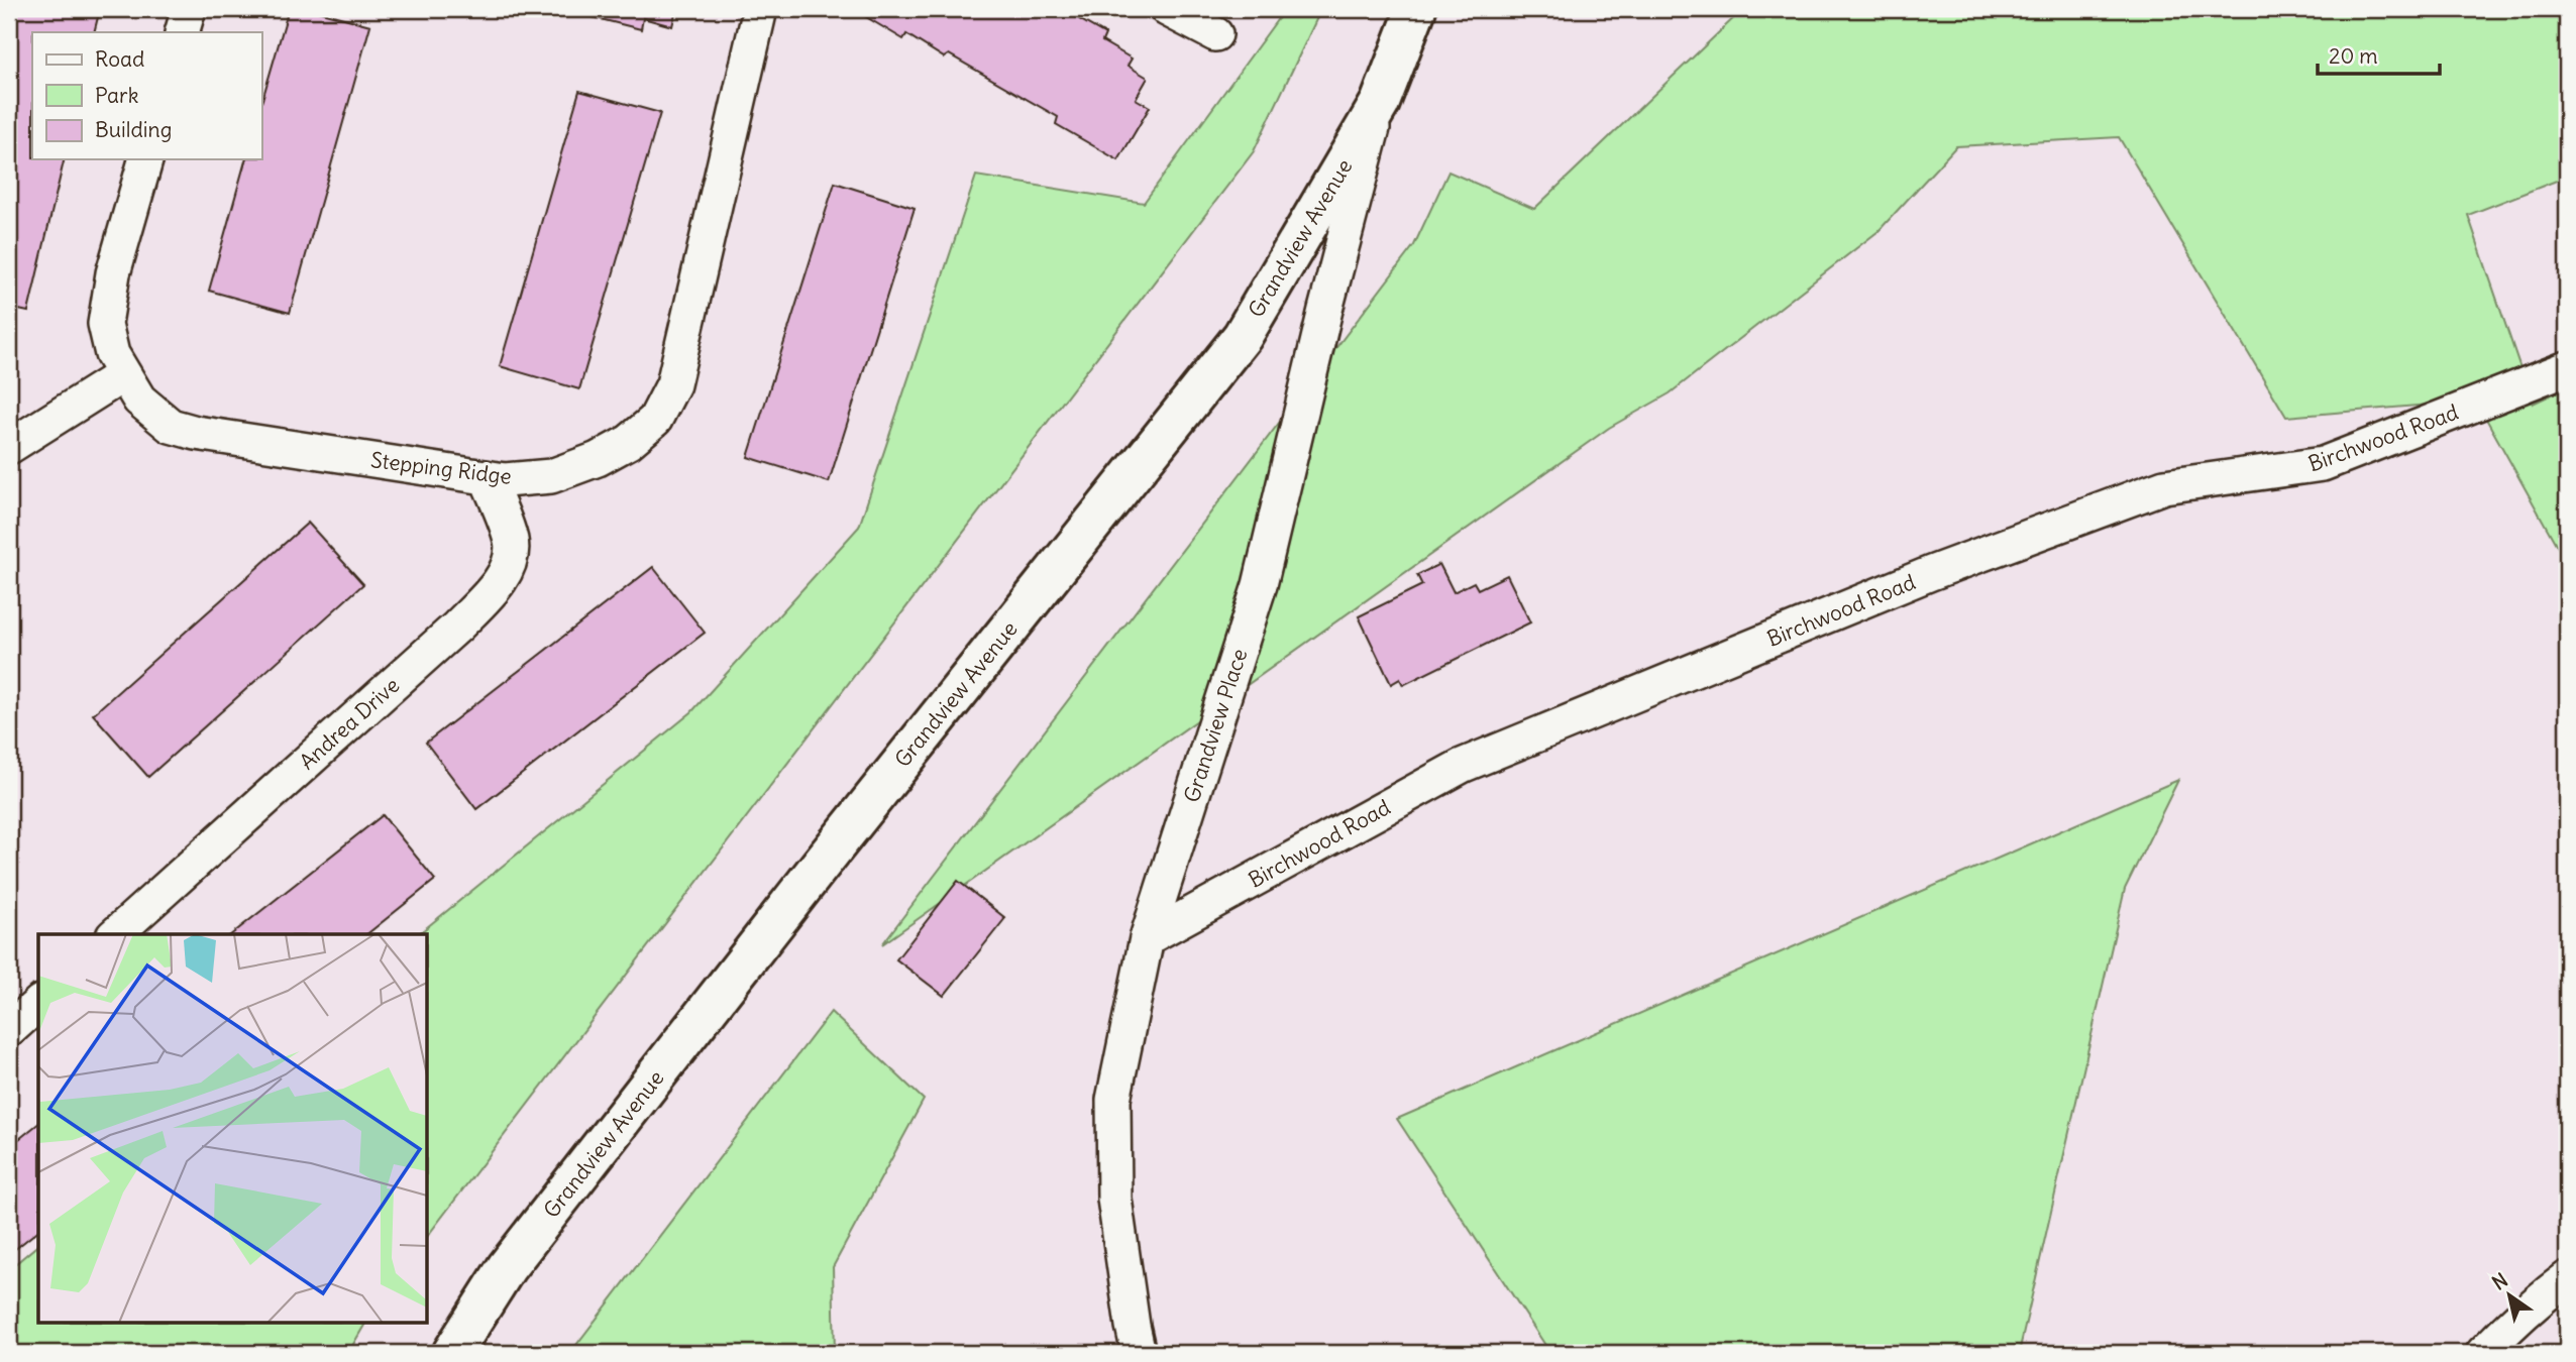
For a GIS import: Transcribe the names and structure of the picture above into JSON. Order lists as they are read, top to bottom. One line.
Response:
{"streets":{"main road":["Grandview Avenue"],"street":["Birchwood Road","Stepping Ridge","Andrea Drive","Grandview Place"]},"crossings":[["Grandview Avenue","Grandview Place"],["Birchwood Road","Grandview Place"],["Stepping Ridge","Andrea Drive"]],"legend":["Road","Park","Building"],"scale_bar":"20 m","north":"top left"}
